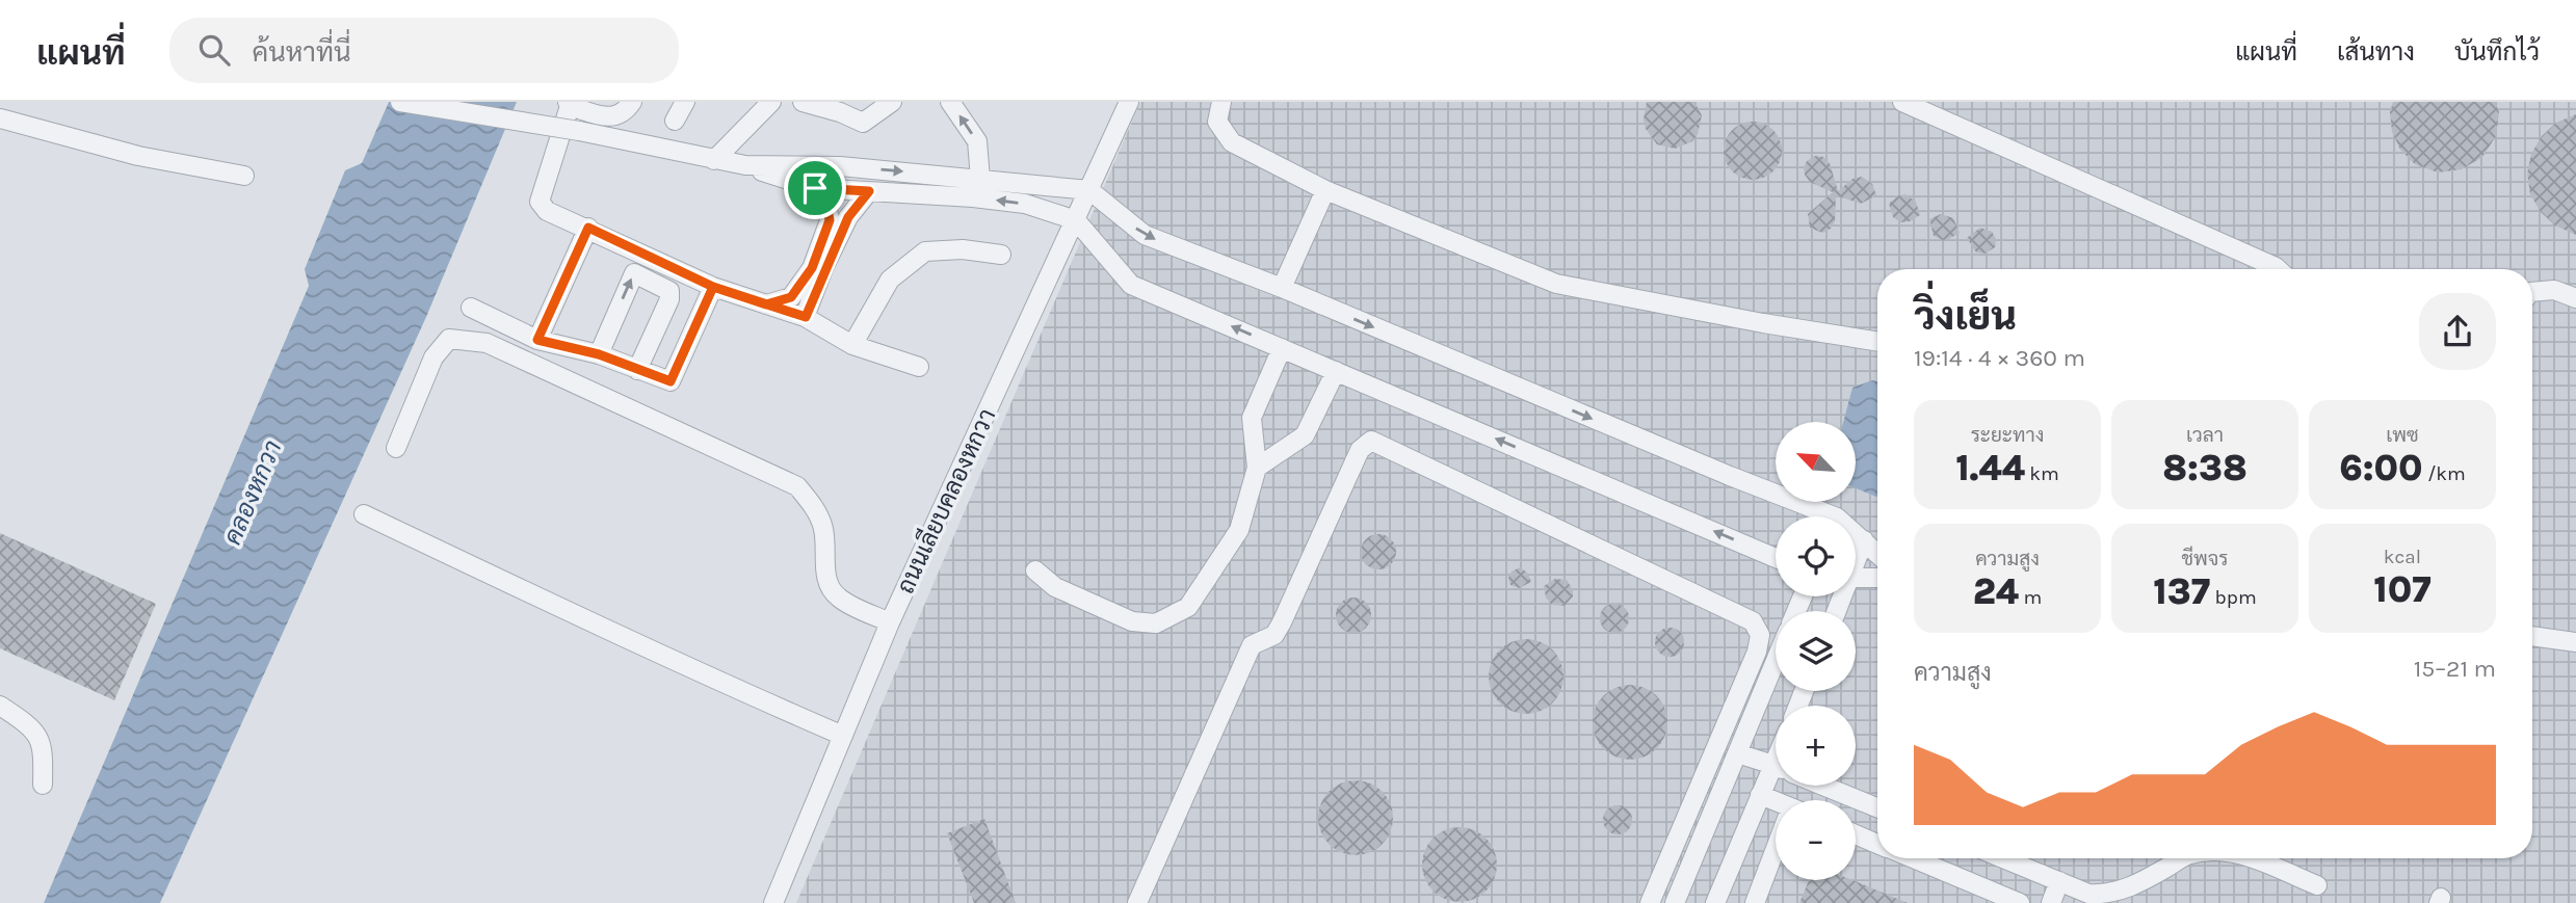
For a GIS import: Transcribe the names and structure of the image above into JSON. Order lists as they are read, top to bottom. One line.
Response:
{"streets":{"street":["ถนนเลียบคลองหกวา"]},"water":["คลองหกวา"],"north":"top left","page":{"header":"แผนที่","search":"ค้นหาที่นี่","nav":["แผนที่","เส้นทาง","บันทึกไว้"],"heading":["วิ่งเย็น","19:14 · 4 × 360 m"],"stats":[["ระยะทาง","1.44 km"],["เวลา","8:38"],["เพซ","6:00 /km"],["ความสูง","24 m"],["ชีพจร","137 bpm"],["kcal","107"]],"map_buttons":["+","−"],"chart":["ความสูง","15–21 m"]}}
